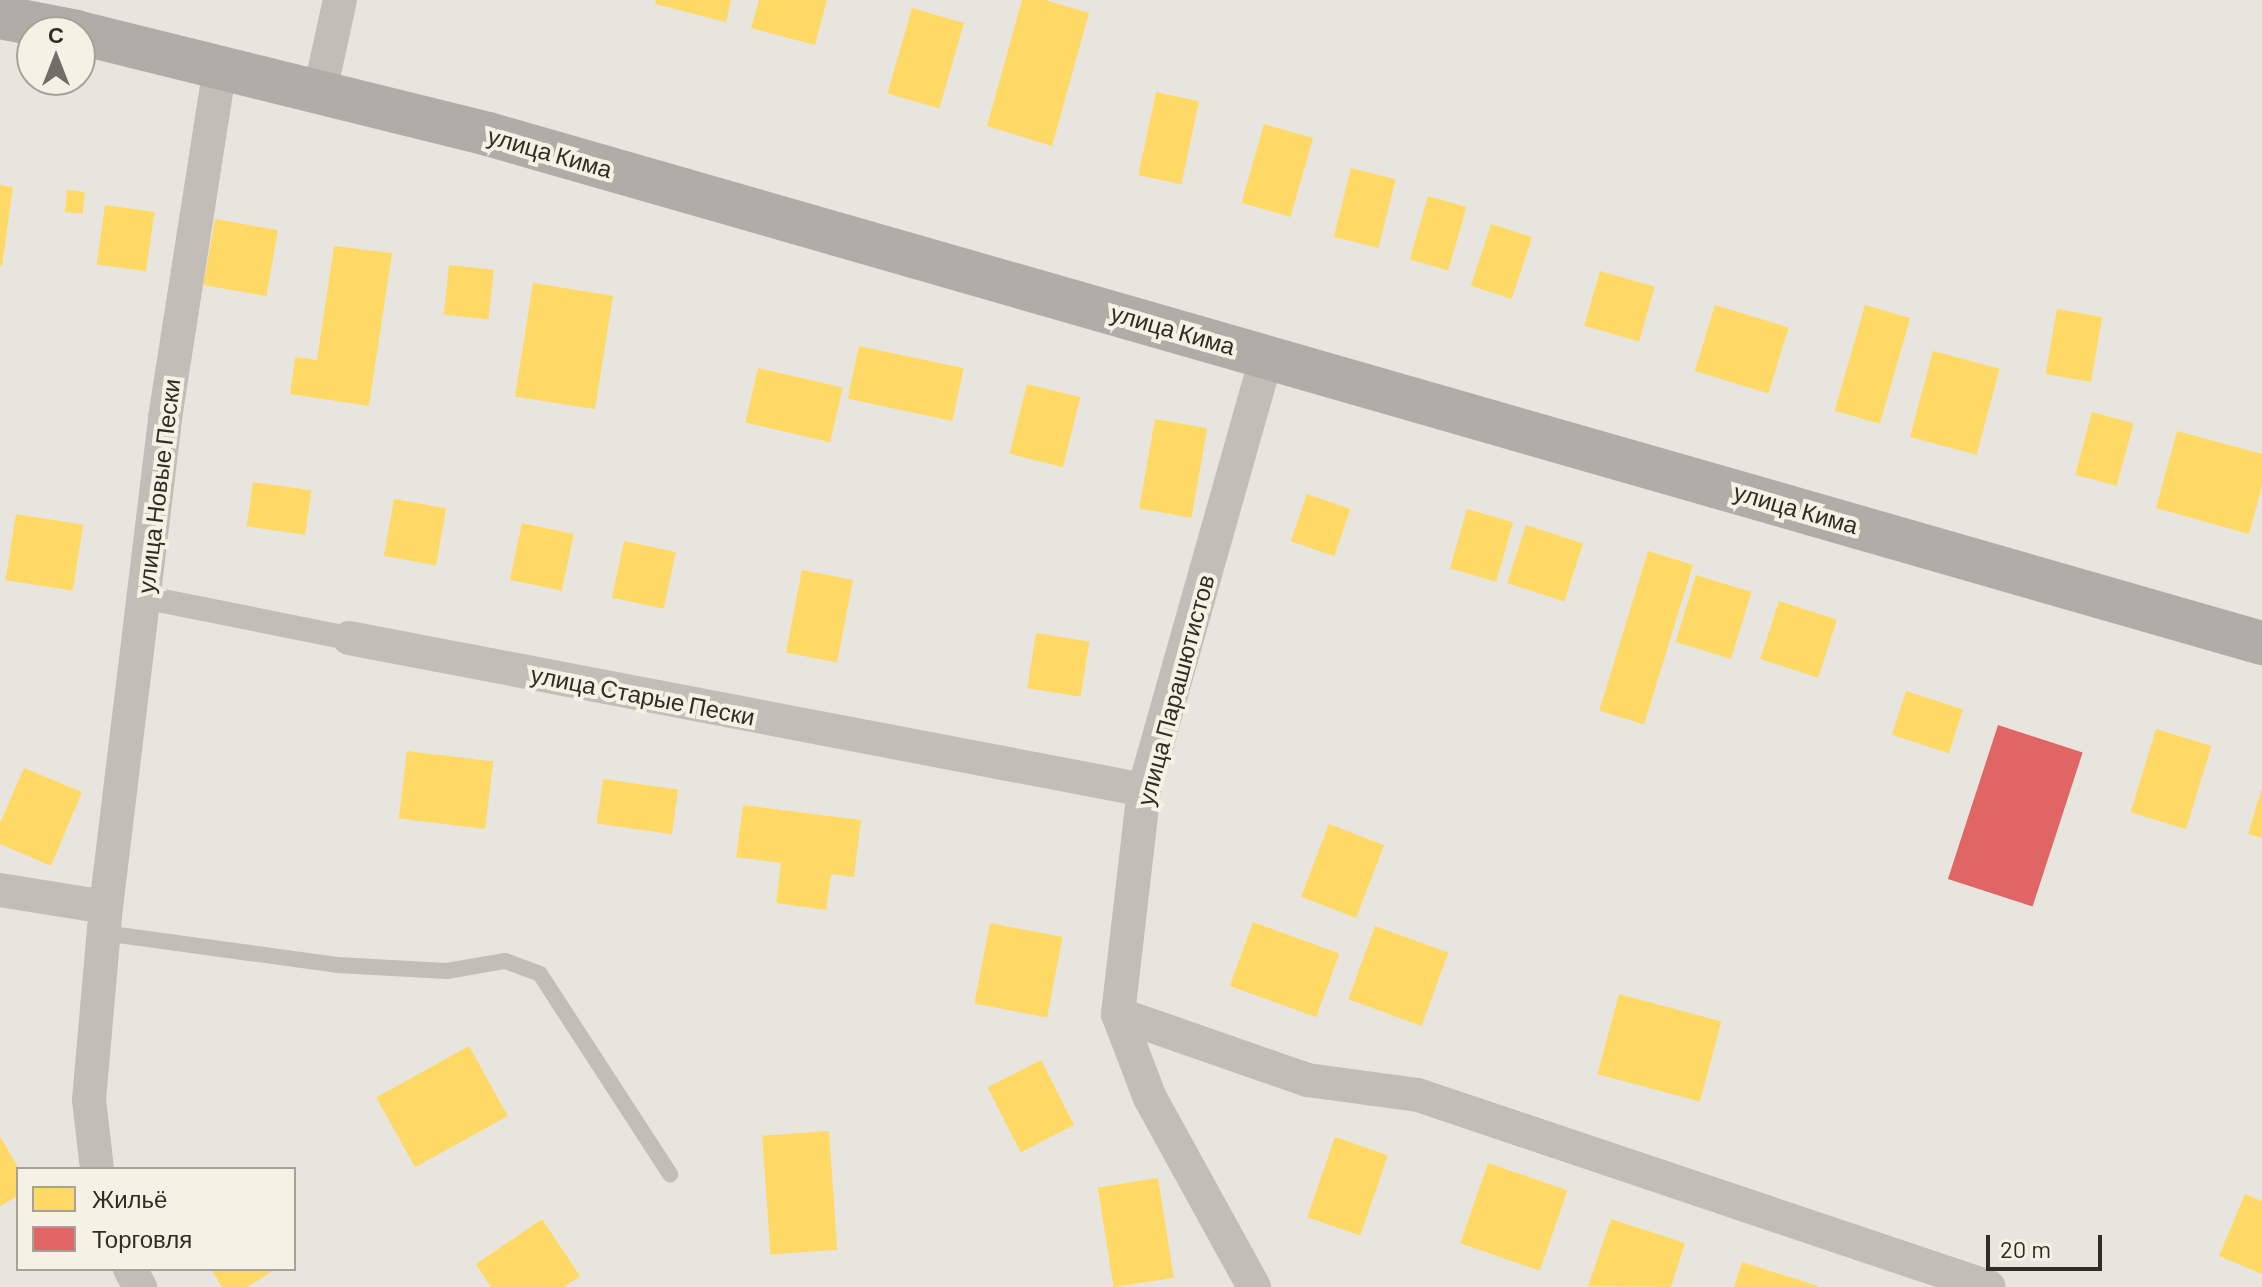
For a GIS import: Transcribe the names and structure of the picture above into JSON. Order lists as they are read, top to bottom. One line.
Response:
{"streets":{"main road":["улица Кима"],"street":["улица Новые Пески","улица Парашютистов","улица Старые Пески"]},"crossings":[["улица Кима","улица Новые Пески"],["улица Кима","улица Парашютистов"],["улица Новые Пески","улица Старые Пески"],["улица Парашютистов","улица Старые Пески"]],"legend":["Жильё","Торговля"],"scale_bar":"20 m","north":"top"}
